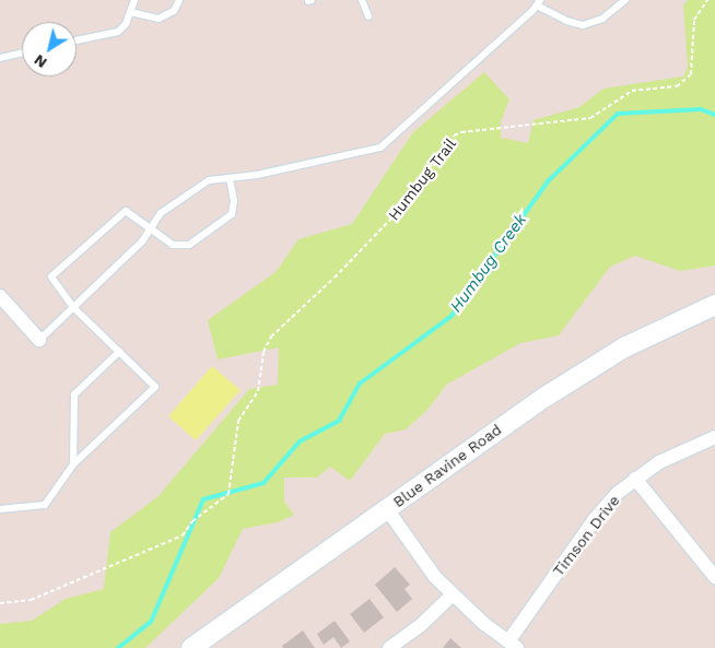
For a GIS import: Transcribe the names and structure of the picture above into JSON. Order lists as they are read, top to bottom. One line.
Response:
{"streets":{"main road":["Blue Ravine Road"],"street":["Timson Drive"],"path":["Humbug Trail"]},"water":["Humbug Creek"],"north":"bottom left"}
